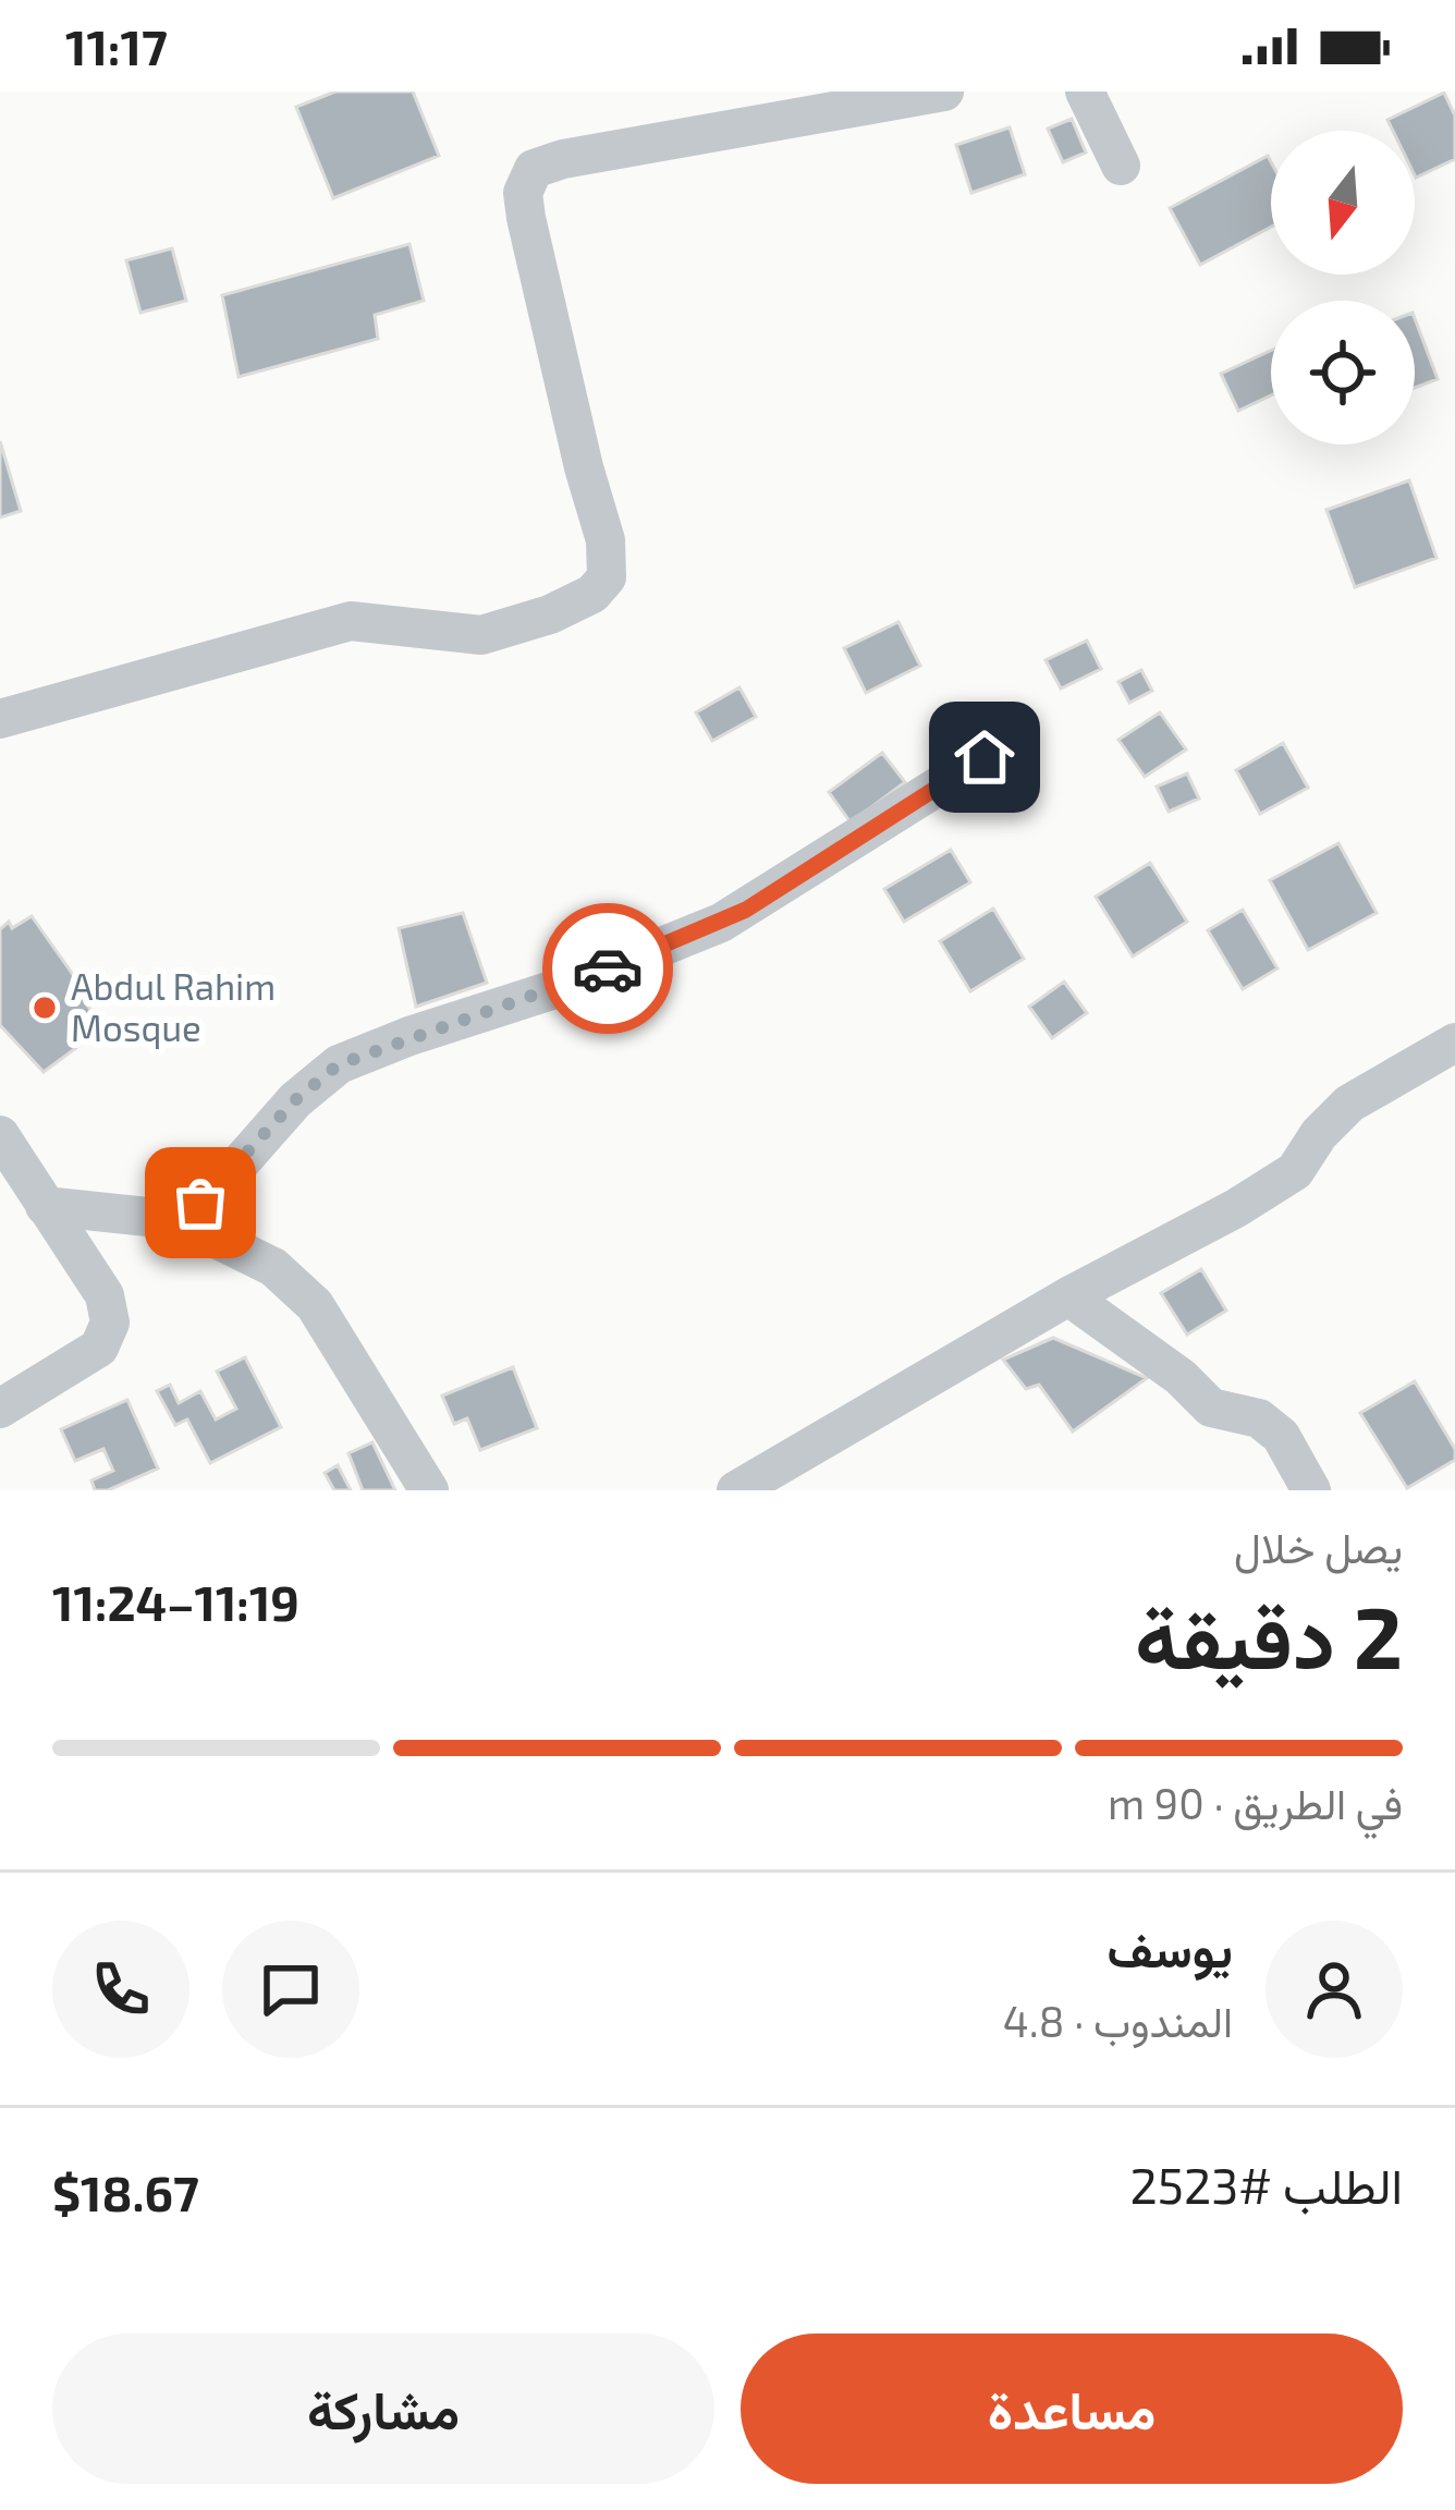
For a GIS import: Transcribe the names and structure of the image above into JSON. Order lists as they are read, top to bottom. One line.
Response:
{"places":["Abdul Rahim Mosque"],"north":"bottom","page":{"status":"11:17","heading":["2 دقيقة","يصل خلال","11:19–11:24"],"panel":["يوسف","المندوب · 4.8","الطلب #2523","$18.67"],"bar":"في الطريق · 90 m","buttons":["مساعدة","مشاركة"]}}
